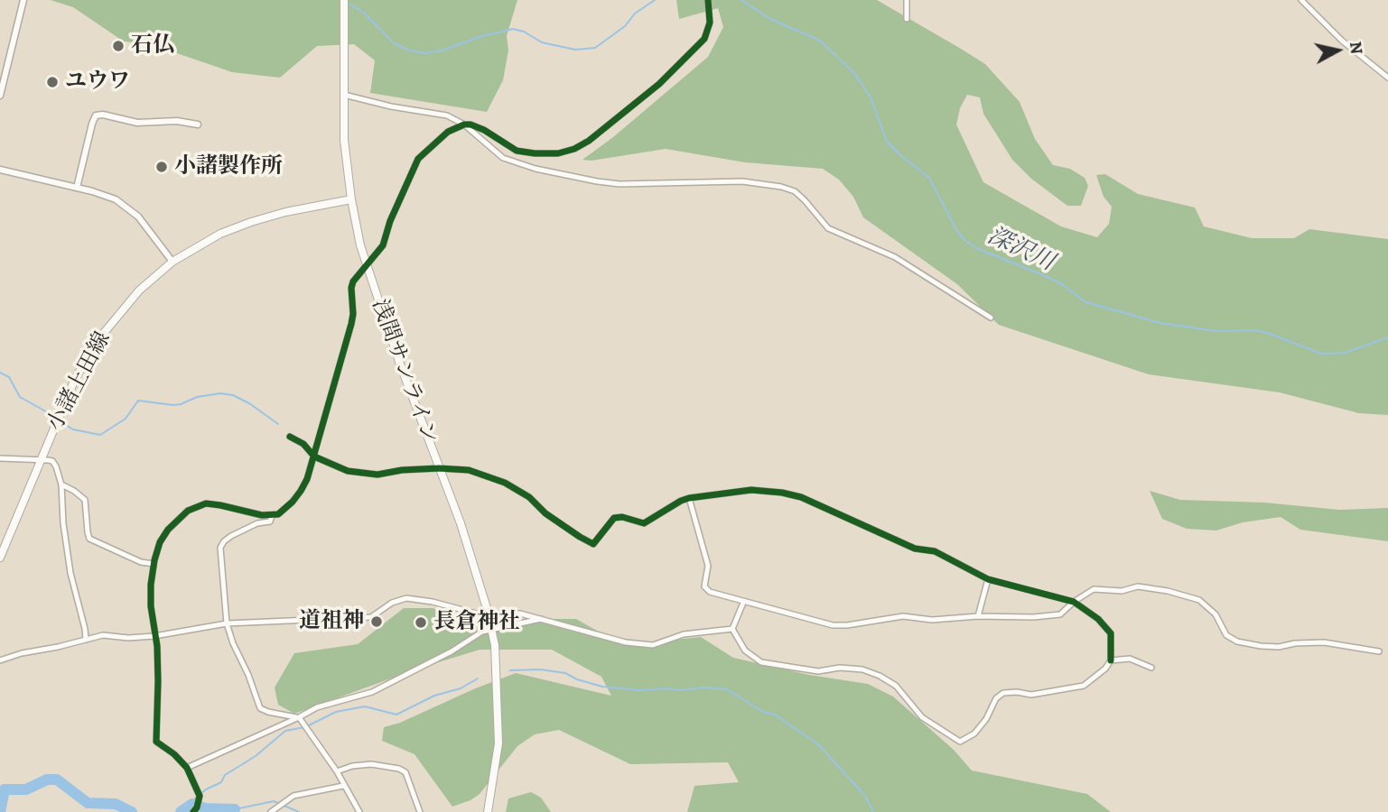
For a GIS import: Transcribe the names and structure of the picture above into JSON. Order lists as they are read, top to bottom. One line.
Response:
{"streets":{"main road":["浅間サンライン","小諸上田線"]},"crossings":[["浅間サンライン","小諸上田線"]],"water":["深沢川"],"places":["石仏","ユウワ","小諸製作所","道祖神","長倉神社"],"north":"right"}
